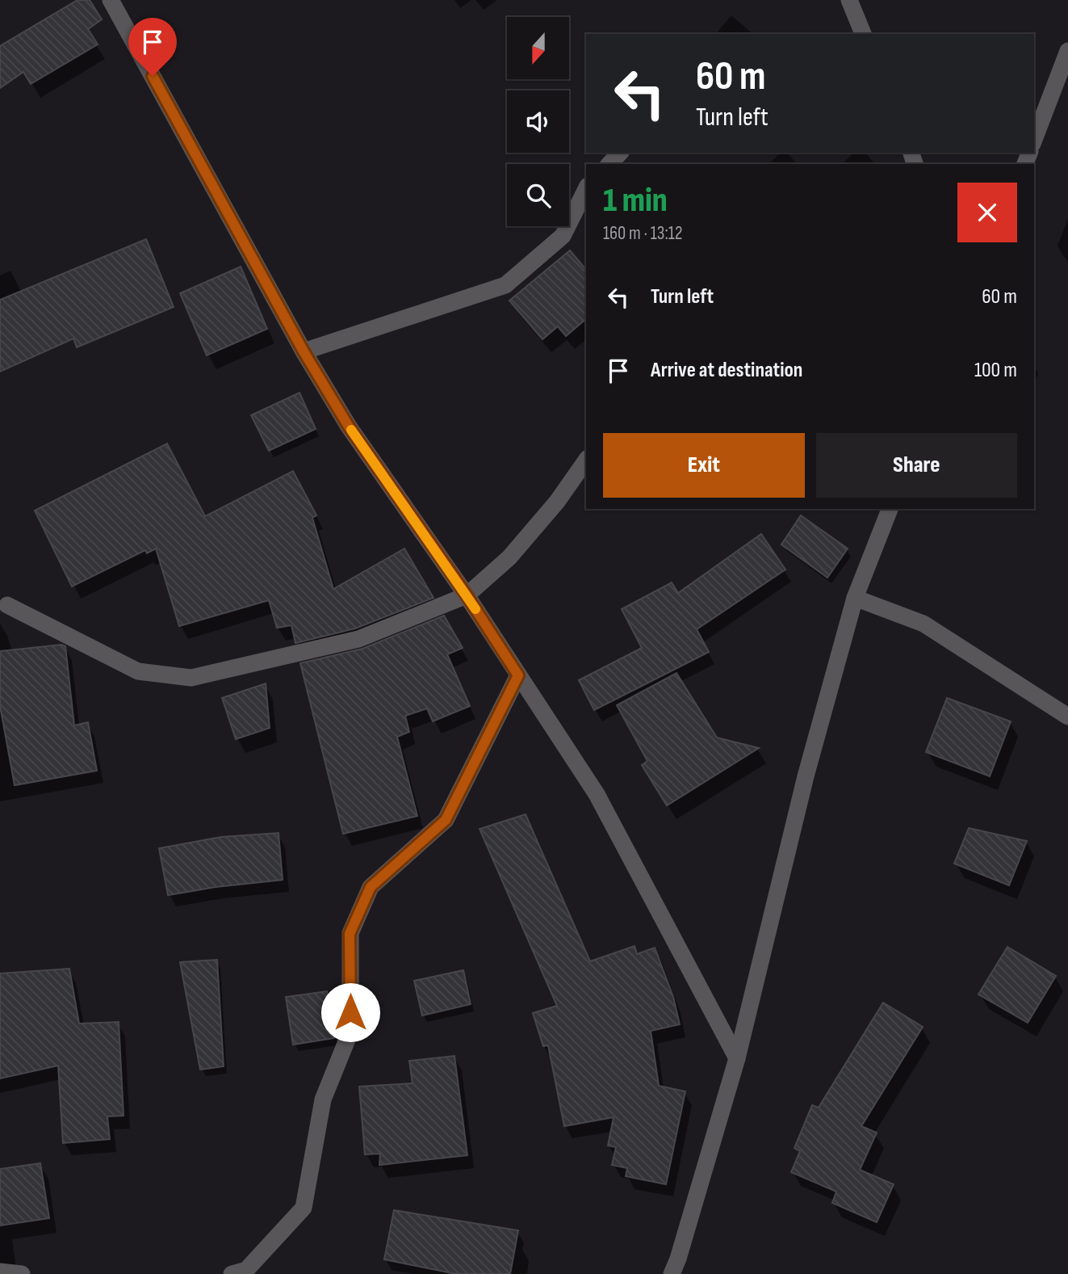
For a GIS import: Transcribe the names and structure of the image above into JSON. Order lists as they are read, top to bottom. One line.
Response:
{"north":"bottom","page":{"turn":["60 m","Turn left"],"heading":["1 min","160 m · 13:12"],"list":[{"name":"Turn left","value":"60 m"},{"name":"Arrive at destination","value":"100 m"}],"buttons":["Exit","Share"]}}
